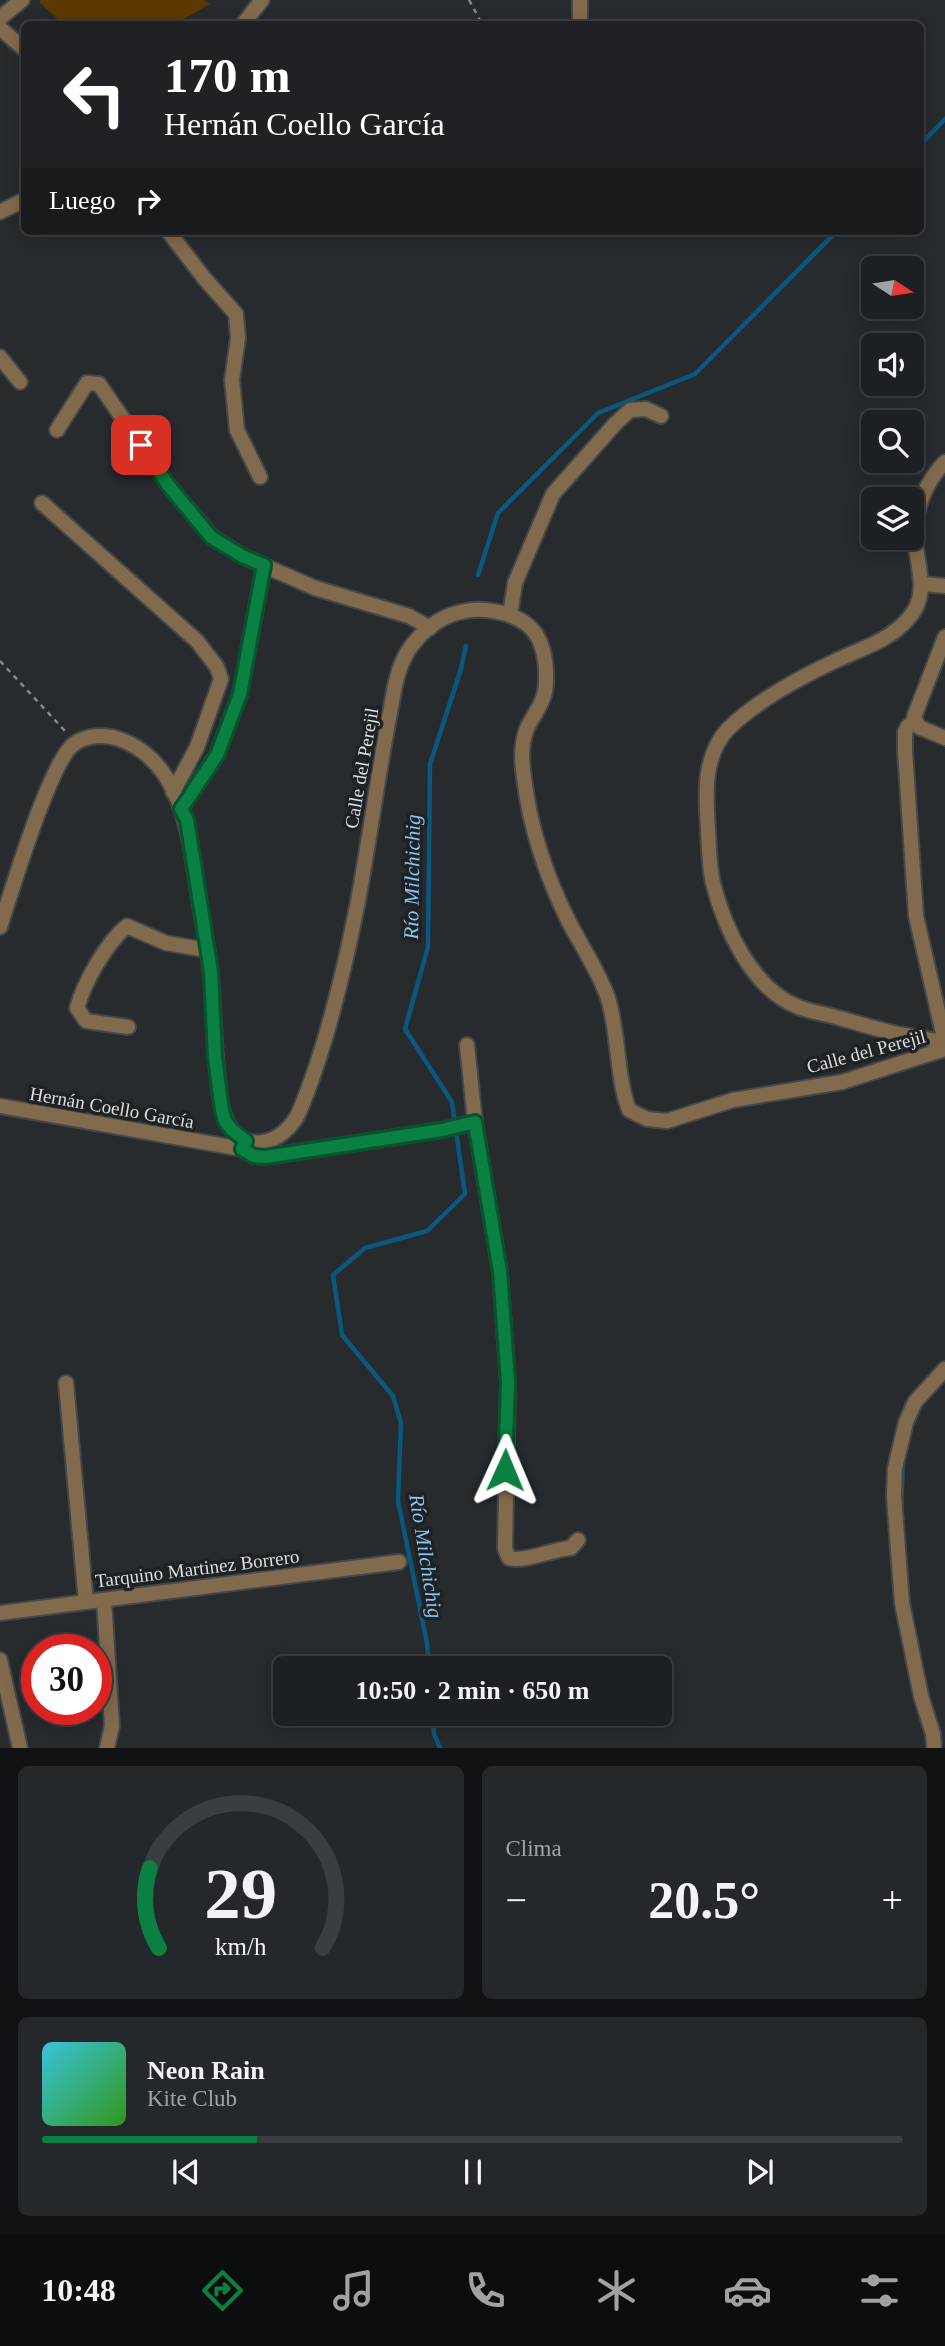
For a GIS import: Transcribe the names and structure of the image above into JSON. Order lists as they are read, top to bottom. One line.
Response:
{"streets":{"street":["Calle del Perejil","Hernán Coello García","Tarquino Martinez Borrero"]},"crossings":[["Calle del Perejil","Hernán Coello García"]],"water":["Río Milchichig"],"north":"right","page":{"turn":["170 m","Hernán Coello García"],"then":"Luego","limit":"30","trip":"10:50 · 2 min · 650 m","tile":"Clima","heat":["−","20.5°","+"],"song":["Neon Rain","Kite Club"],"tabs":"10:48","gauge":["29","km/h"]}}
